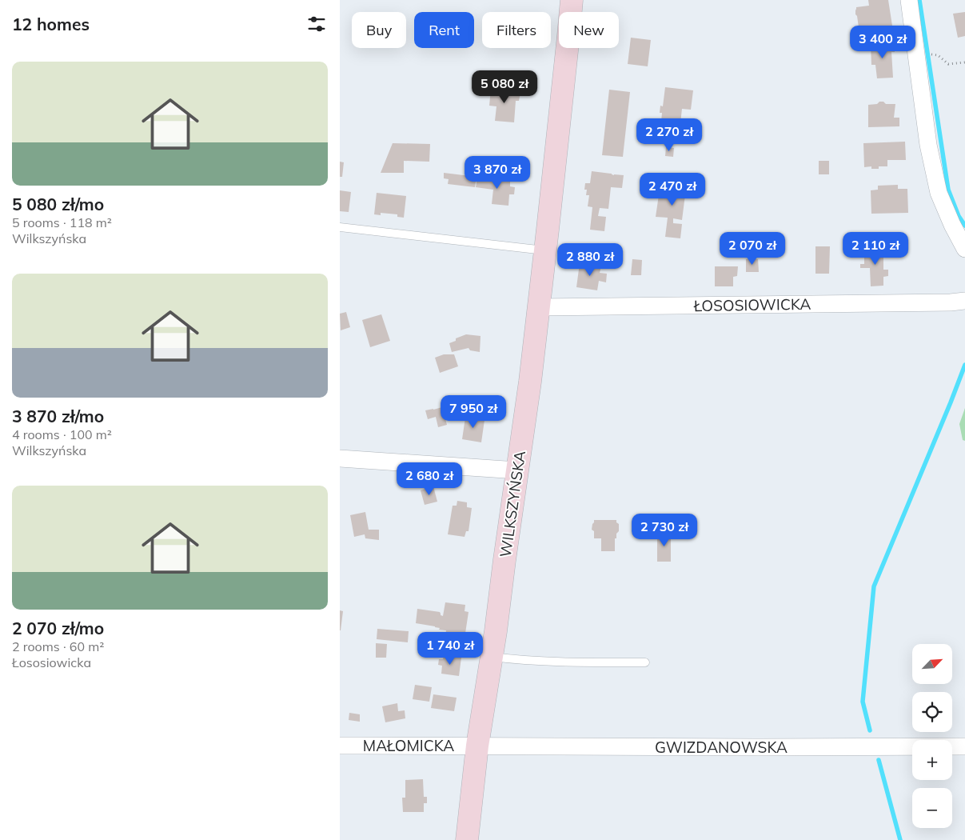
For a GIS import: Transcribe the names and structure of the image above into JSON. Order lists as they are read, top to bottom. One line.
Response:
{"streets":{"street":["ŁOSOSIOWICKA","WILKSZYŃSKA","MAŁOMICKA","GWIZDANOWSKA"]},"crossings":[["ŁOSOSIOWICKA","WILKSZYŃSKA"],["WILKSZYŃSKA","MAŁOMICKA"],["WILKSZYŃSKA","GWIZDANOWSKA"],["MAŁOMICKA","GWIZDANOWSKA"]],"north":"top right","page":{"heading":"12 homes","chip":["Buy","Rent","Filters","New"],"price":["3 400 zł","5 080 zł","2 270 zł","3 870 zł","2 470 zł","2 070 zł","2 110 zł","2 880 zł","7 950 zł","2 680 zł","2 730 zł","1 740 zł"],"list":[{"name":"5 080 zł/mo","note":"5 rooms · 118 m² · Wilkszyńska"},{"name":"3 870 zł/mo","note":"4 rooms · 100 m² · Wilkszyńska"},{"name":"2 070 zł/mo","note":"2 rooms · 60 m² · Łososiowicka"}],"map_buttons":["+","−"]}}
